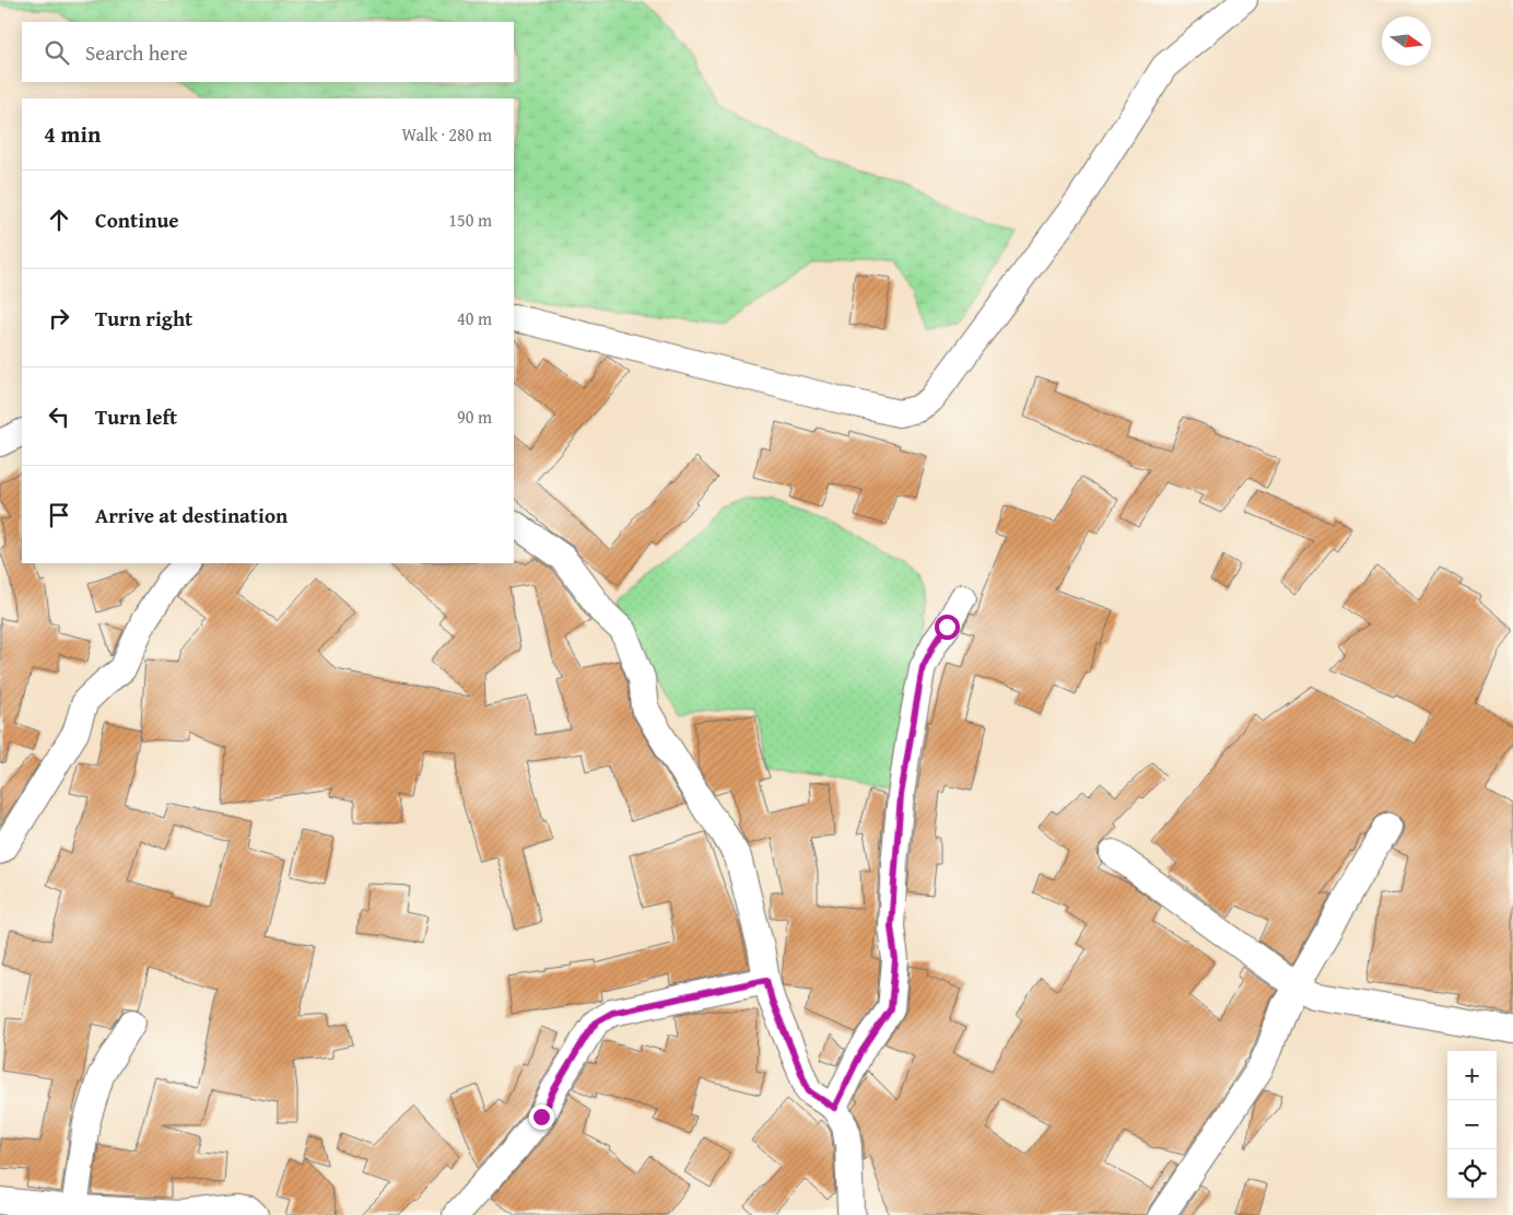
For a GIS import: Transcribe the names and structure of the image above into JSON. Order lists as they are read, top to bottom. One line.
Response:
{"north":"right","page":{"search":"Search here","heading":["4 min","Walk · 280 m"],"list":[["Continue","150 m"],["Turn right","40 m"],["Turn left","90 m"],"Arrive at destination"],"map_buttons":["+","−"]}}
